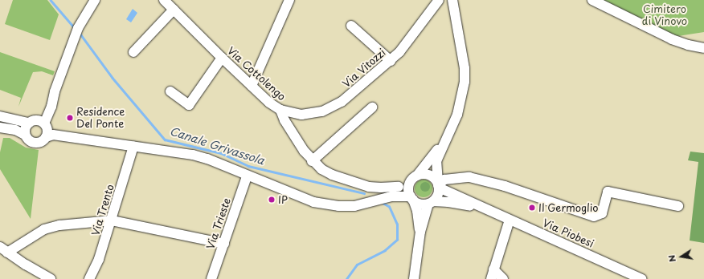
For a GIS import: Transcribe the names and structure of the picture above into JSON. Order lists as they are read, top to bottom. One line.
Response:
{"streets":{"street":["Via Vitozzi","Via Cottolengo","Via Trento","Via Trieste","Via Piobesi"]},"crossings":[["Via Vitozzi","Via Cottolengo"]],"water":["Canale Grivassola"],"parks":["Cimitero di Vinovo"],"places":["Residence Del Ponte","IP","Il Germoglio"],"north":"left"}
